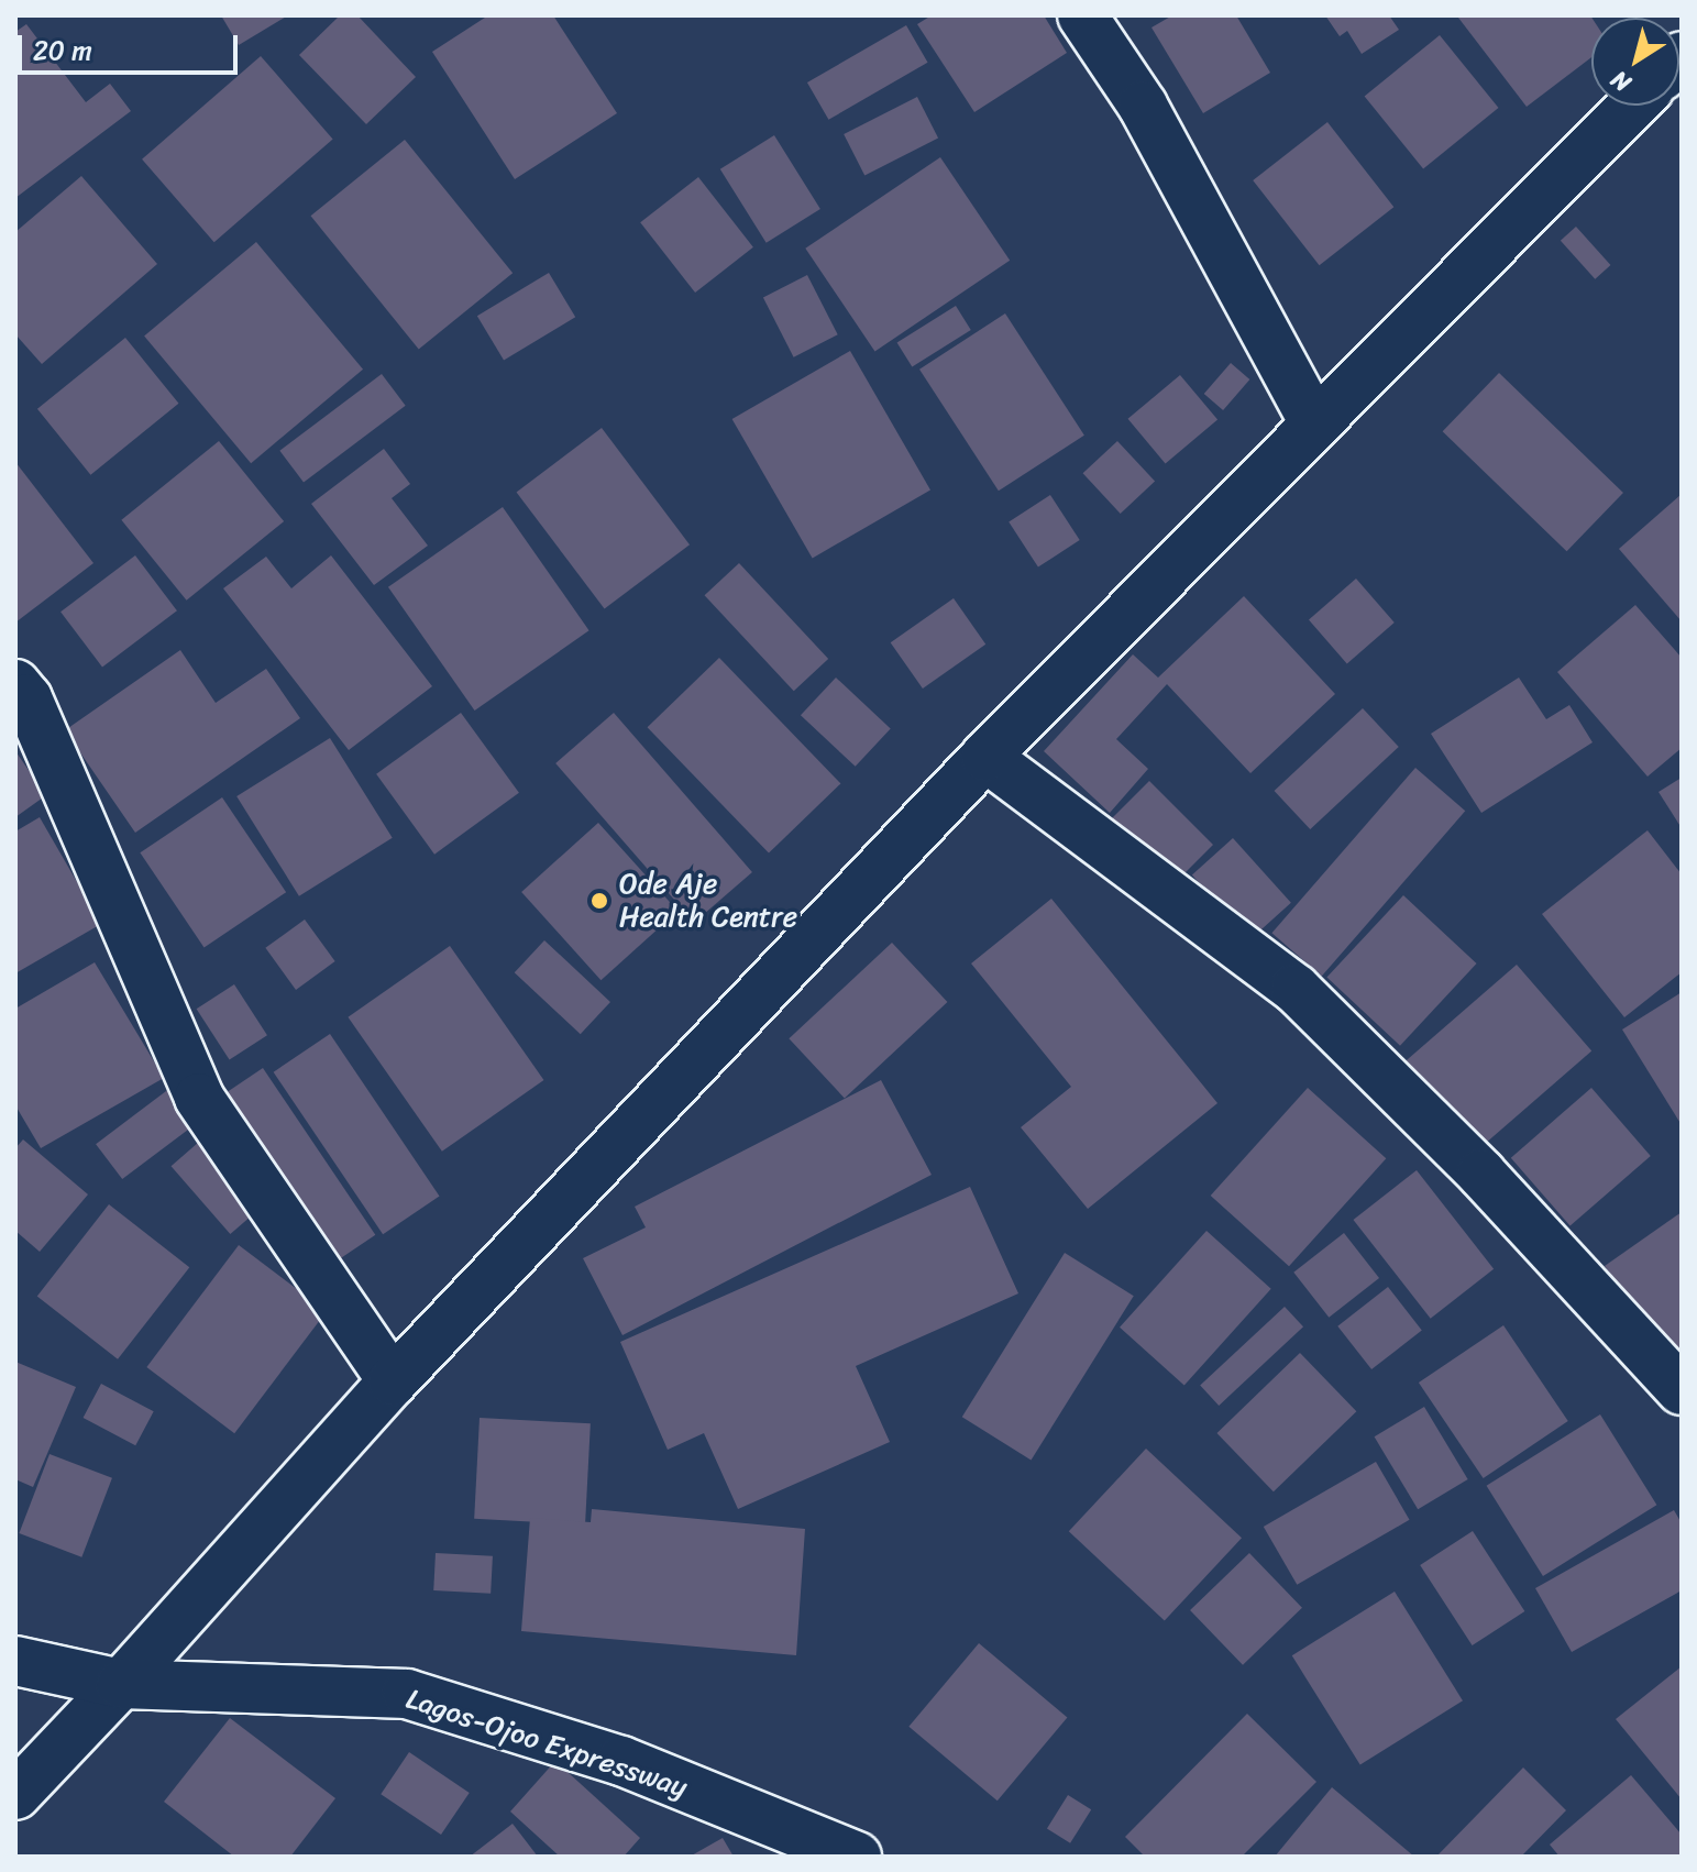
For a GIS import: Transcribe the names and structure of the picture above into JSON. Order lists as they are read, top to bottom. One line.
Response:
{"streets":{"street":["Lagos-Ojoo Expressway"]},"places":["Ode Aje Health Centre"],"scale_bar":"20 m","north":"bottom left"}
